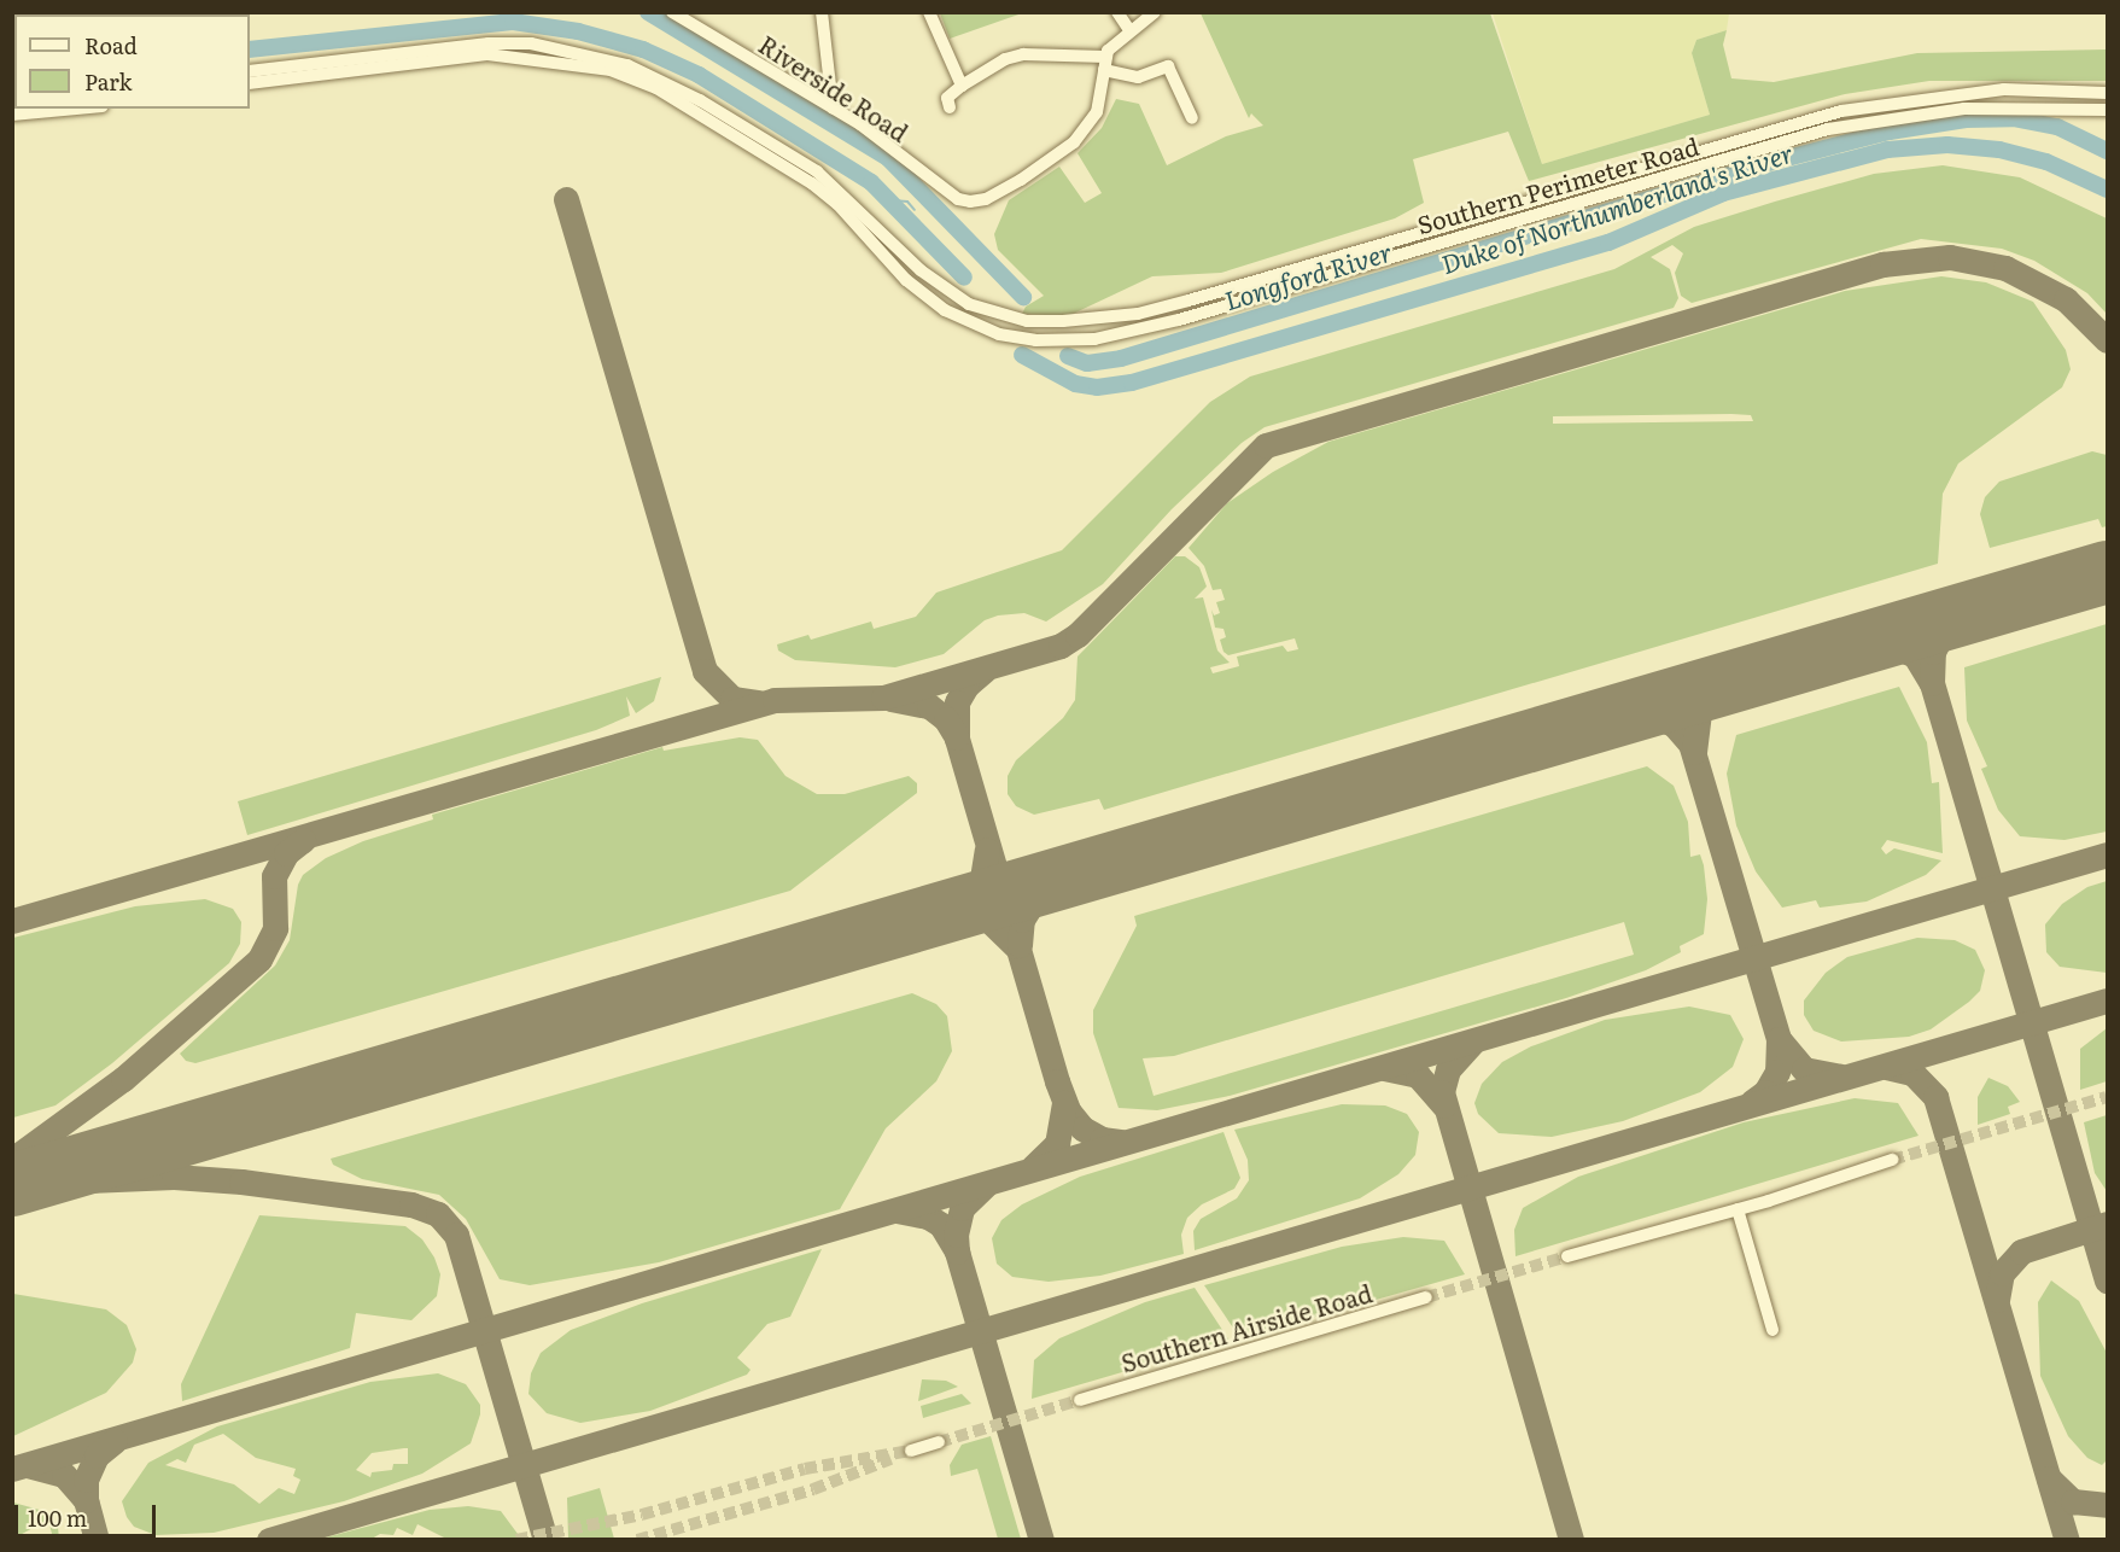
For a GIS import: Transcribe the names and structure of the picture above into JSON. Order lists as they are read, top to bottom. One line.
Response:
{"streets":{"street":["Riverside Road","Southern Perimeter Road","Southern Airside Road"]},"water":["Duke of Northumberland's River","Longford River"],"legend":["Road","Park"],"scale_bar":"100 m"}
